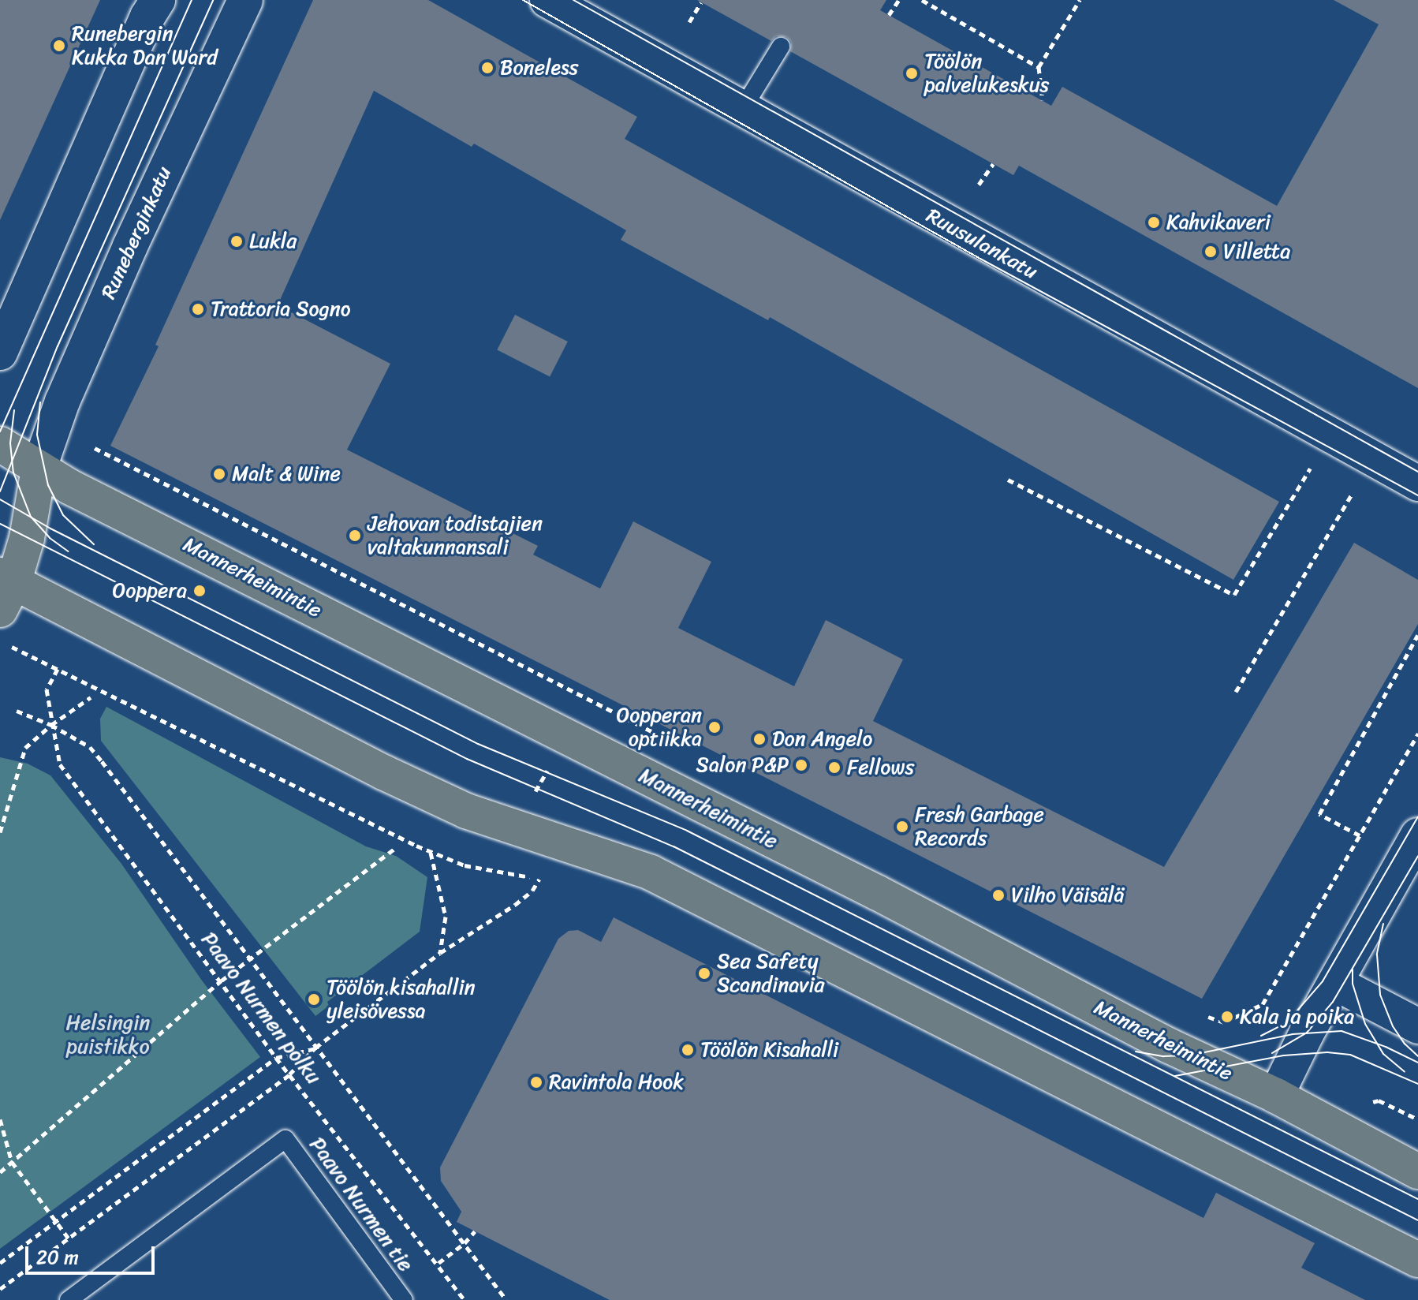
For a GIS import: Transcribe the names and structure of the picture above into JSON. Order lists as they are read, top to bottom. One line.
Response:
{"streets":{"main road":["Mannerheimintie"],"street":["Runeberginkatu","Ruusulankatu"],"lane":["Paavo Nurmen tie"],"path":["Paavo Nurmen polku"]},"crossings":[["Runeberginkatu","Mannerheimintie"]],"parks":["Helsingin puistikko"],"places":["Runebergin Kukka Dan Ward","Boneless","Töölön palvelukeskus","Kahvikaveri","Lukla","Villetta","Trattoria Sogno","Malt & Wine","Jehovan todistajien valtakunnansali","Ooppera","Oopperan optiikka","Don Angelo","Salon P&P","Fellows","Fresh Garbage Records","Vilho Väisälä","Sea Safety Scandinavia","Töölön kisahallin yleisövessa","Kala ja poika","Töölön Kisahalli","Ravintola Hook"],"scale_bar":"20 m"}
